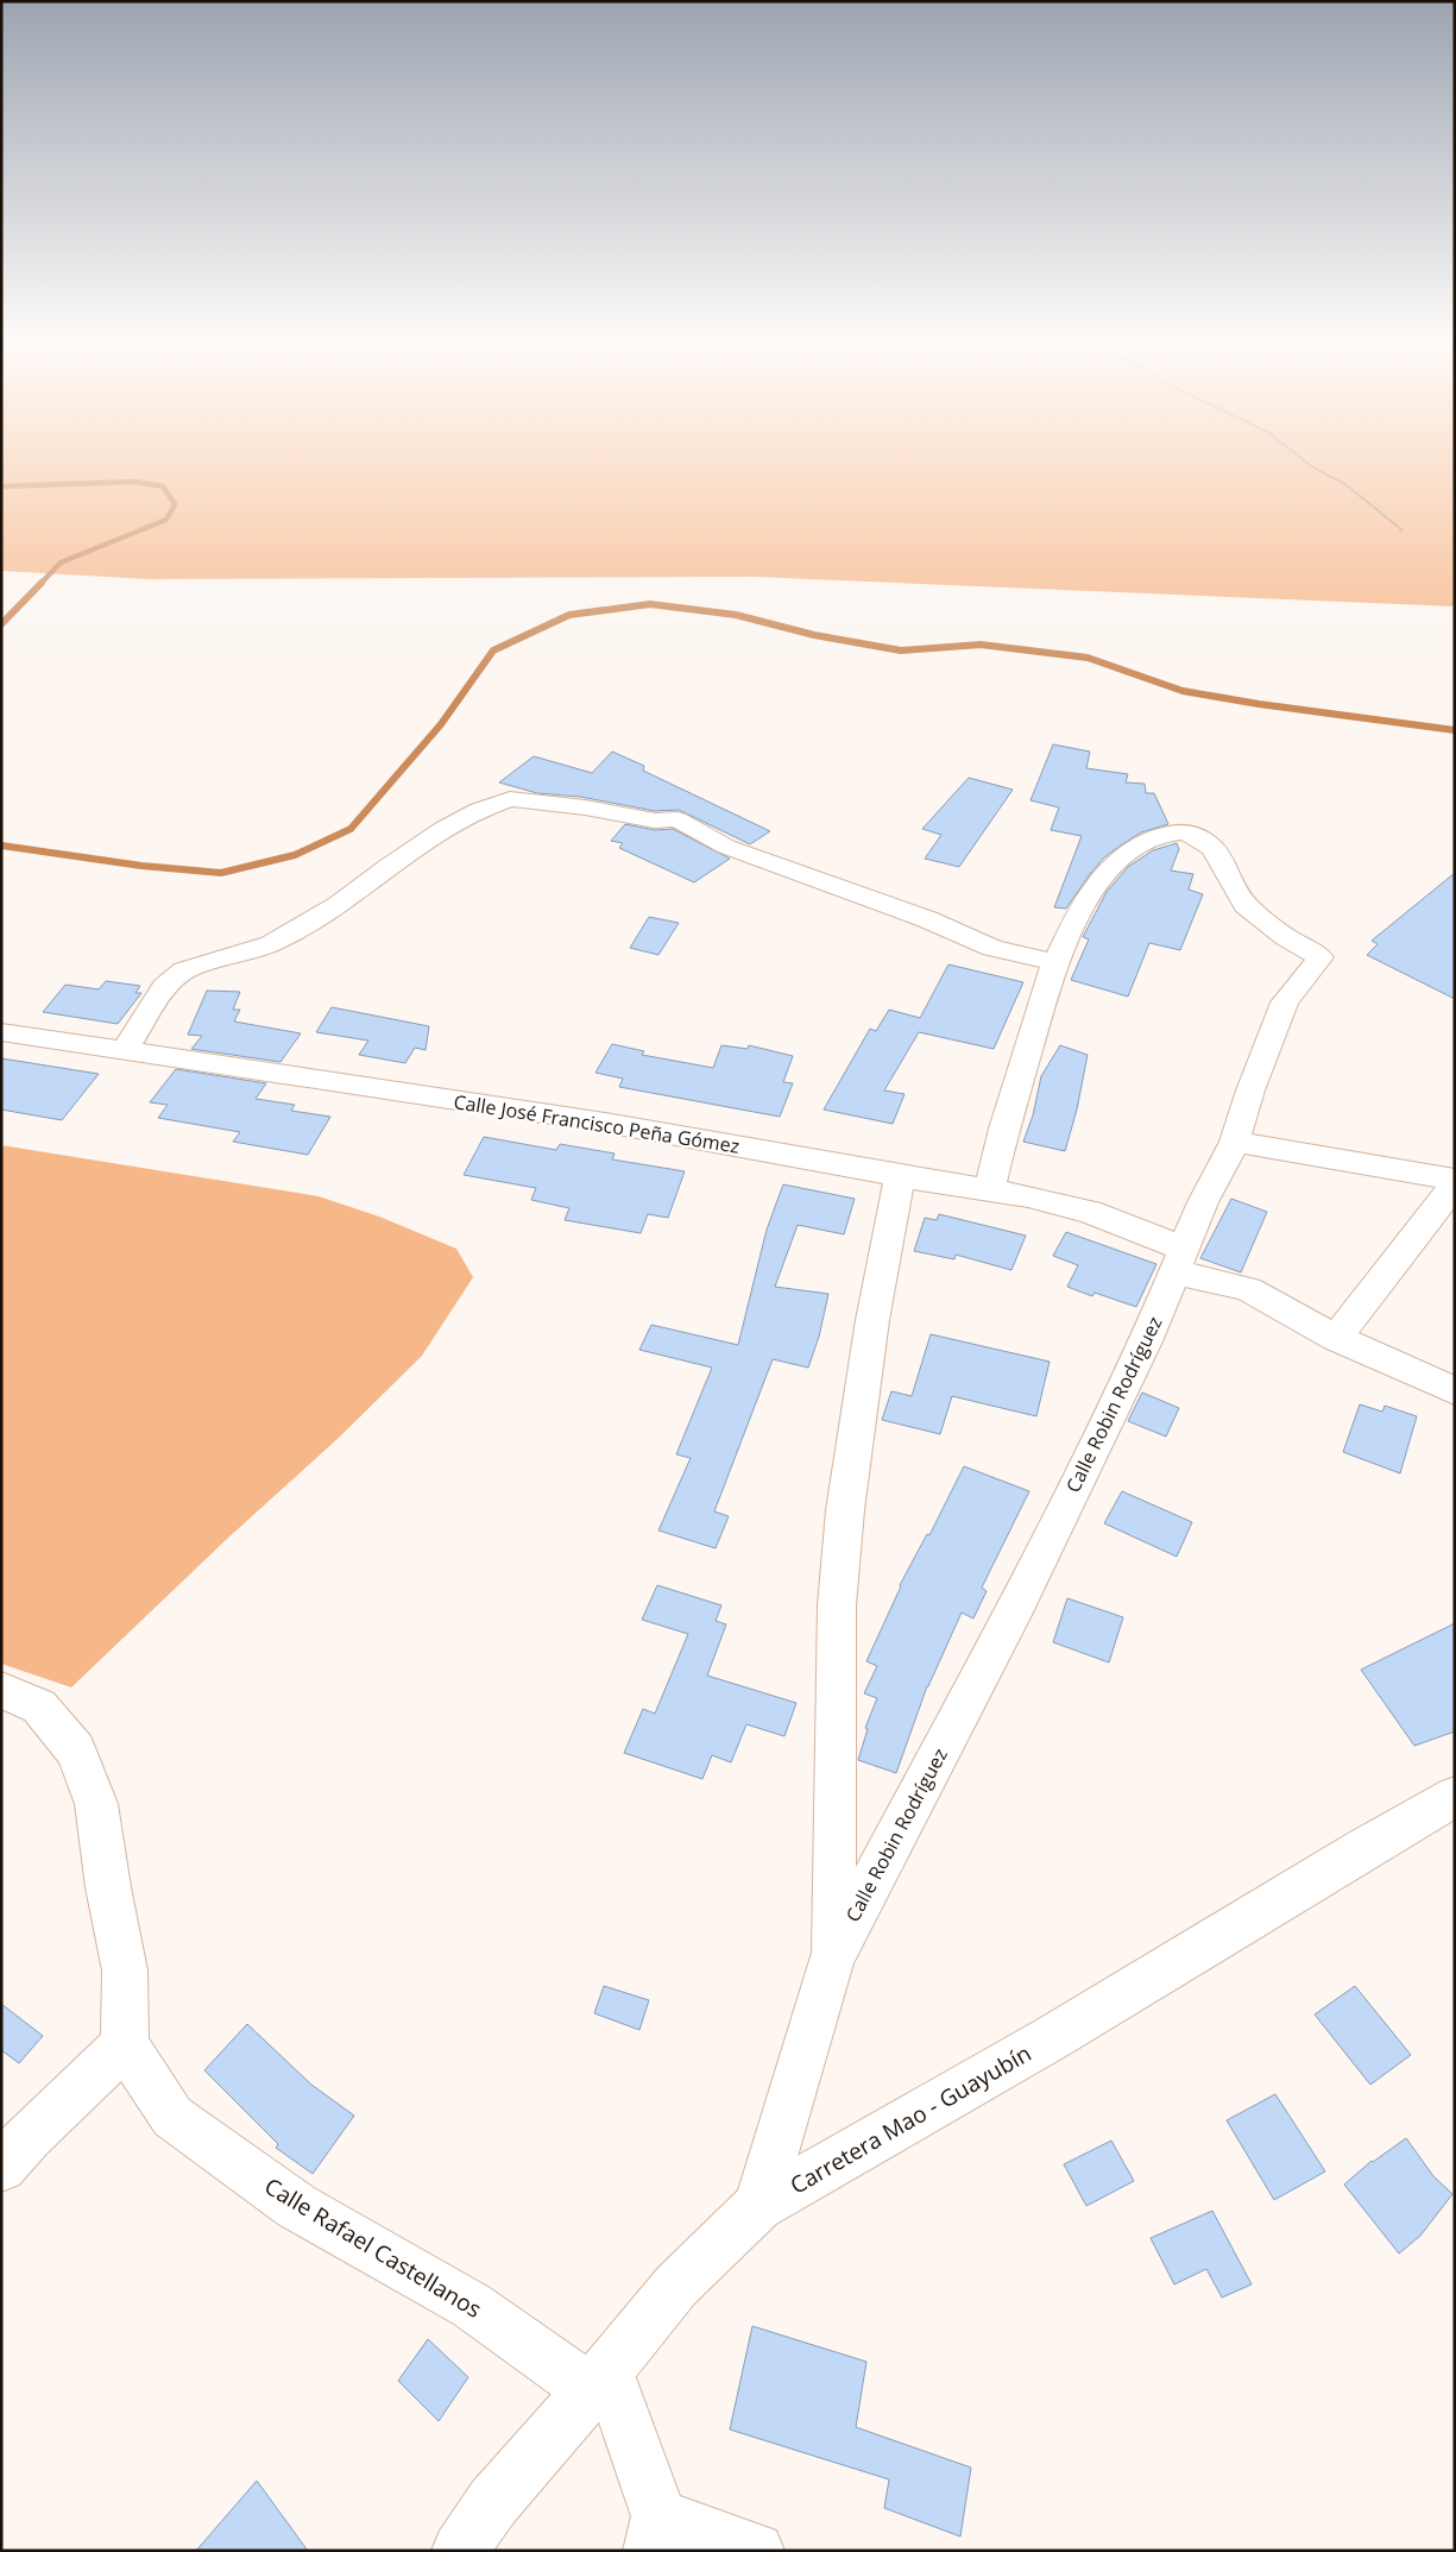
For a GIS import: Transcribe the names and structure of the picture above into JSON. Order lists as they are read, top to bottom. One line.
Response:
{"streets":{"street":["Calle José Francisco Peña Gómez","Calle Robin Rodríguez","Carretera Mao - Guayubín","Calle Rafael Castellanos"]},"crossings":[["Calle José Francisco Peña Gómez","Calle Robin Rodríguez"],["Calle Robin Rodríguez","Carretera Mao - Guayubín"],["Carretera Mao - Guayubín","Calle Rafael Castellanos"]]}
